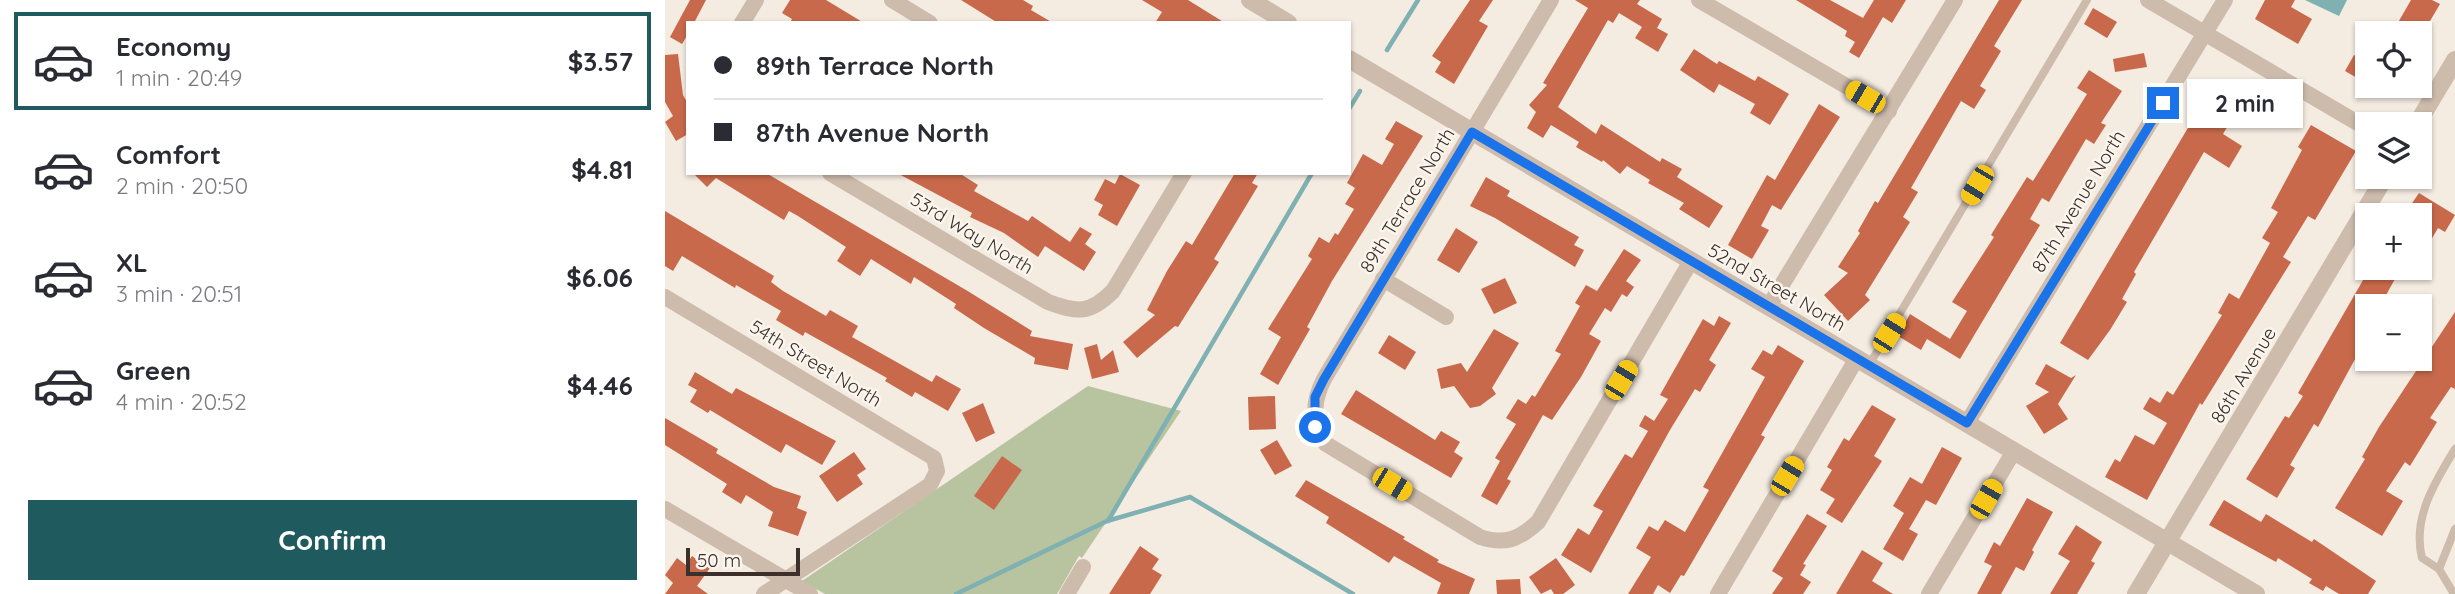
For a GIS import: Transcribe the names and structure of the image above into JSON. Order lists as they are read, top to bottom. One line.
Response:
{"streets":{"street":["89th Terrace North","87th Avenue North","53rd Way North","52nd Street North","54th Street North","86th Avenue"]},"crossings":[["89th Terrace North","52nd Street North"],["87th Avenue North","52nd Street North"],["52nd Street North","86th Avenue"]],"scale_bar":"50 m","page":{"list":[{"name":"Economy","note":"1 min · 20:49","value":"$3.57"},{"name":"Comfort","note":"2 min · 20:50","value":"$4.81"},{"name":"XL","note":"3 min · 20:51","value":"$6.06"},{"name":"Green","note":"4 min · 20:52","value":"$4.46"}],"map_buttons":["+","−"],"banner":["89th Terrace North","87th Avenue North"],"bubble":"2 min","buttons":"Confirm","scale":"50 m"}}
